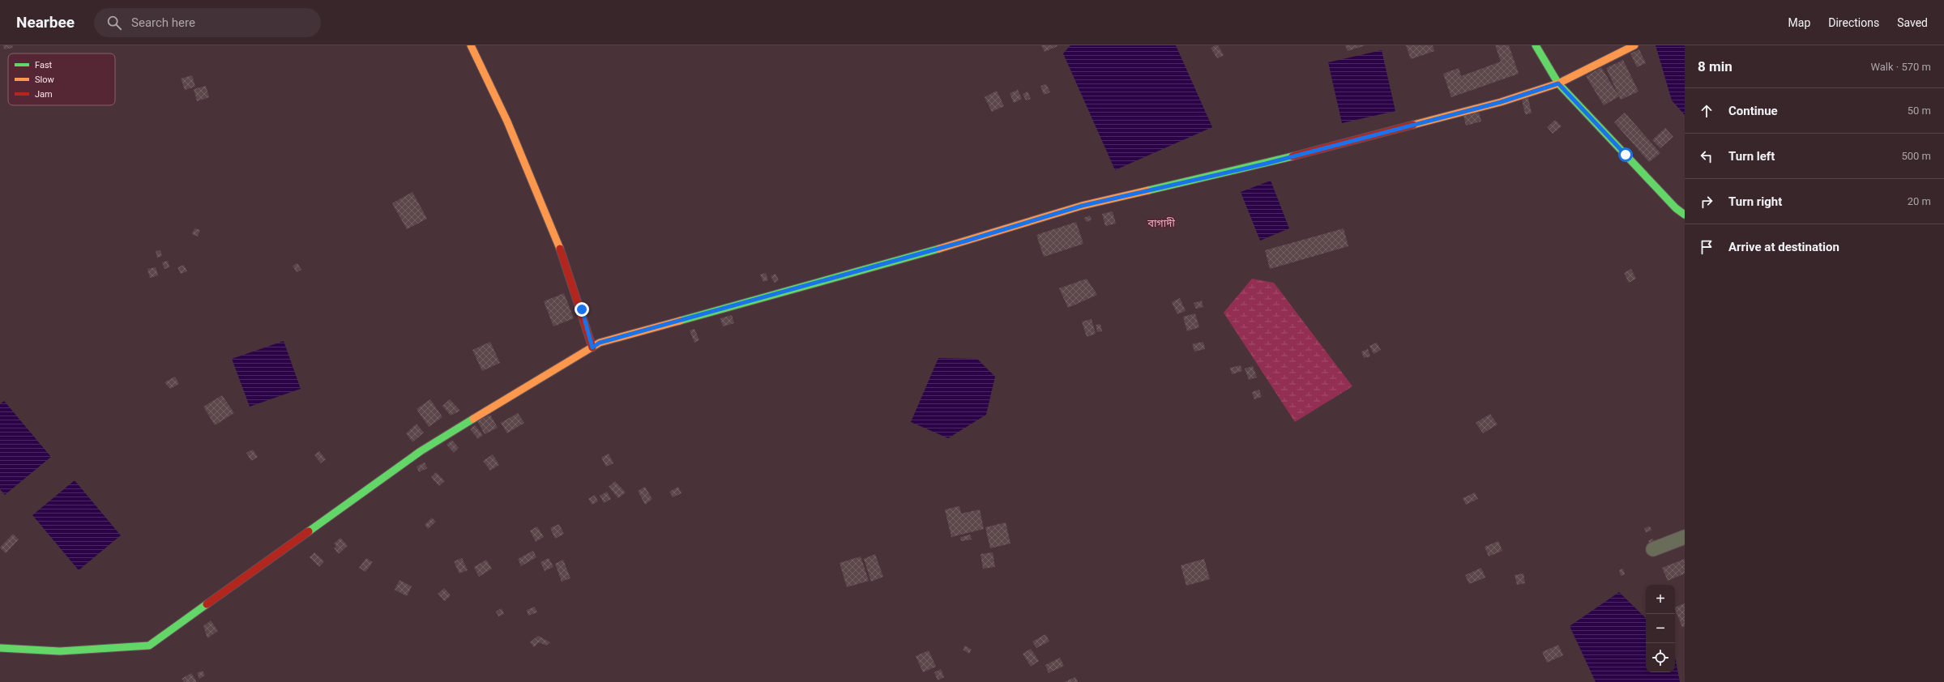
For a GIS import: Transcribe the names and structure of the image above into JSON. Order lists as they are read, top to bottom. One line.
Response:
{"districts":["বাগাদী"],"legend":["Fast","Slow","Jam"],"page":{"header":"Nearbee","search":"Search here","nav":["Map","Directions","Saved"],"heading":["8 min","Walk · 570 m"],"list":[["Continue","50 m"],["Turn left","500 m"],["Turn right","20 m"],"Arrive at destination"],"map_buttons":["+","−"]}}
